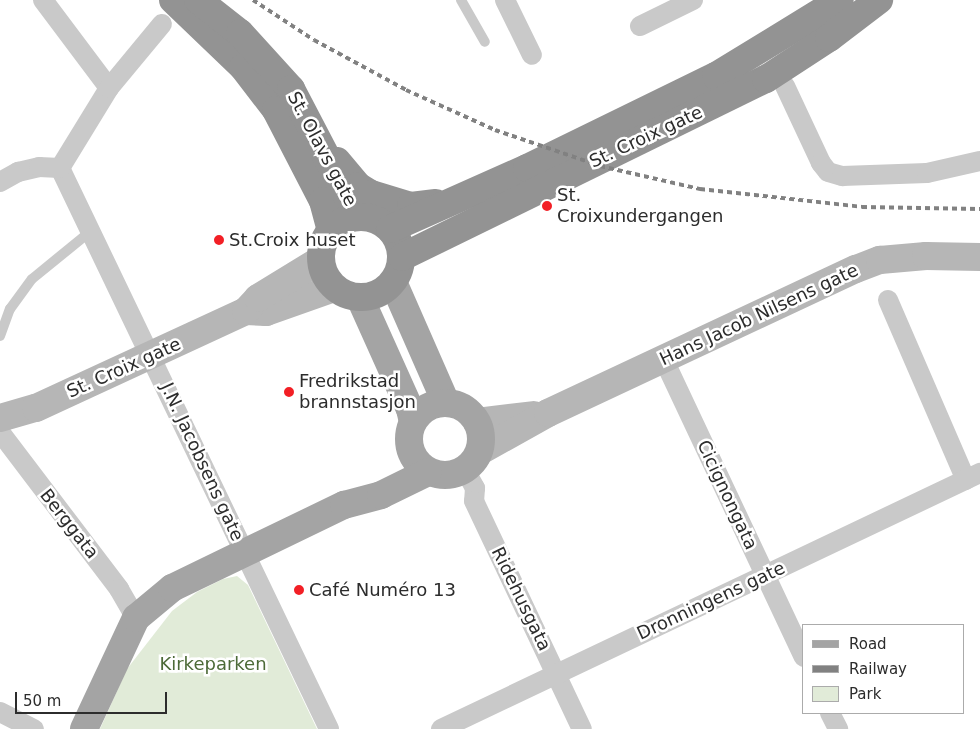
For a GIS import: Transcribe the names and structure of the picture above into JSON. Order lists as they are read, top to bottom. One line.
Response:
{"streets":{"highway":["St. Croix gate","St. Olavs gate"],"street":["Hans Jacob Nilsens gate","J.N. Jacobsens gate","Cicignongata","Berggata","Ridehusgata","Dronningens gate"]},"crossings":[["St. Croix gate","St. Olavs gate"],["St. Croix gate","J.N. Jacobsens gate"],["Hans Jacob Nilsens gate","Cicignongata"],["Hans Jacob Nilsens gate","Ridehusgata"],["Cicignongata","Dronningens gate"],["Ridehusgata","Dronningens gate"]],"parks":["Kirkeparken"],"places":["St. Croixundergangen","St.Croix huset","Fredrikstad brannstasjon","Café Numéro 13"],"legend":["Road","Railway","Park"],"scale_bar":"50 m"}
